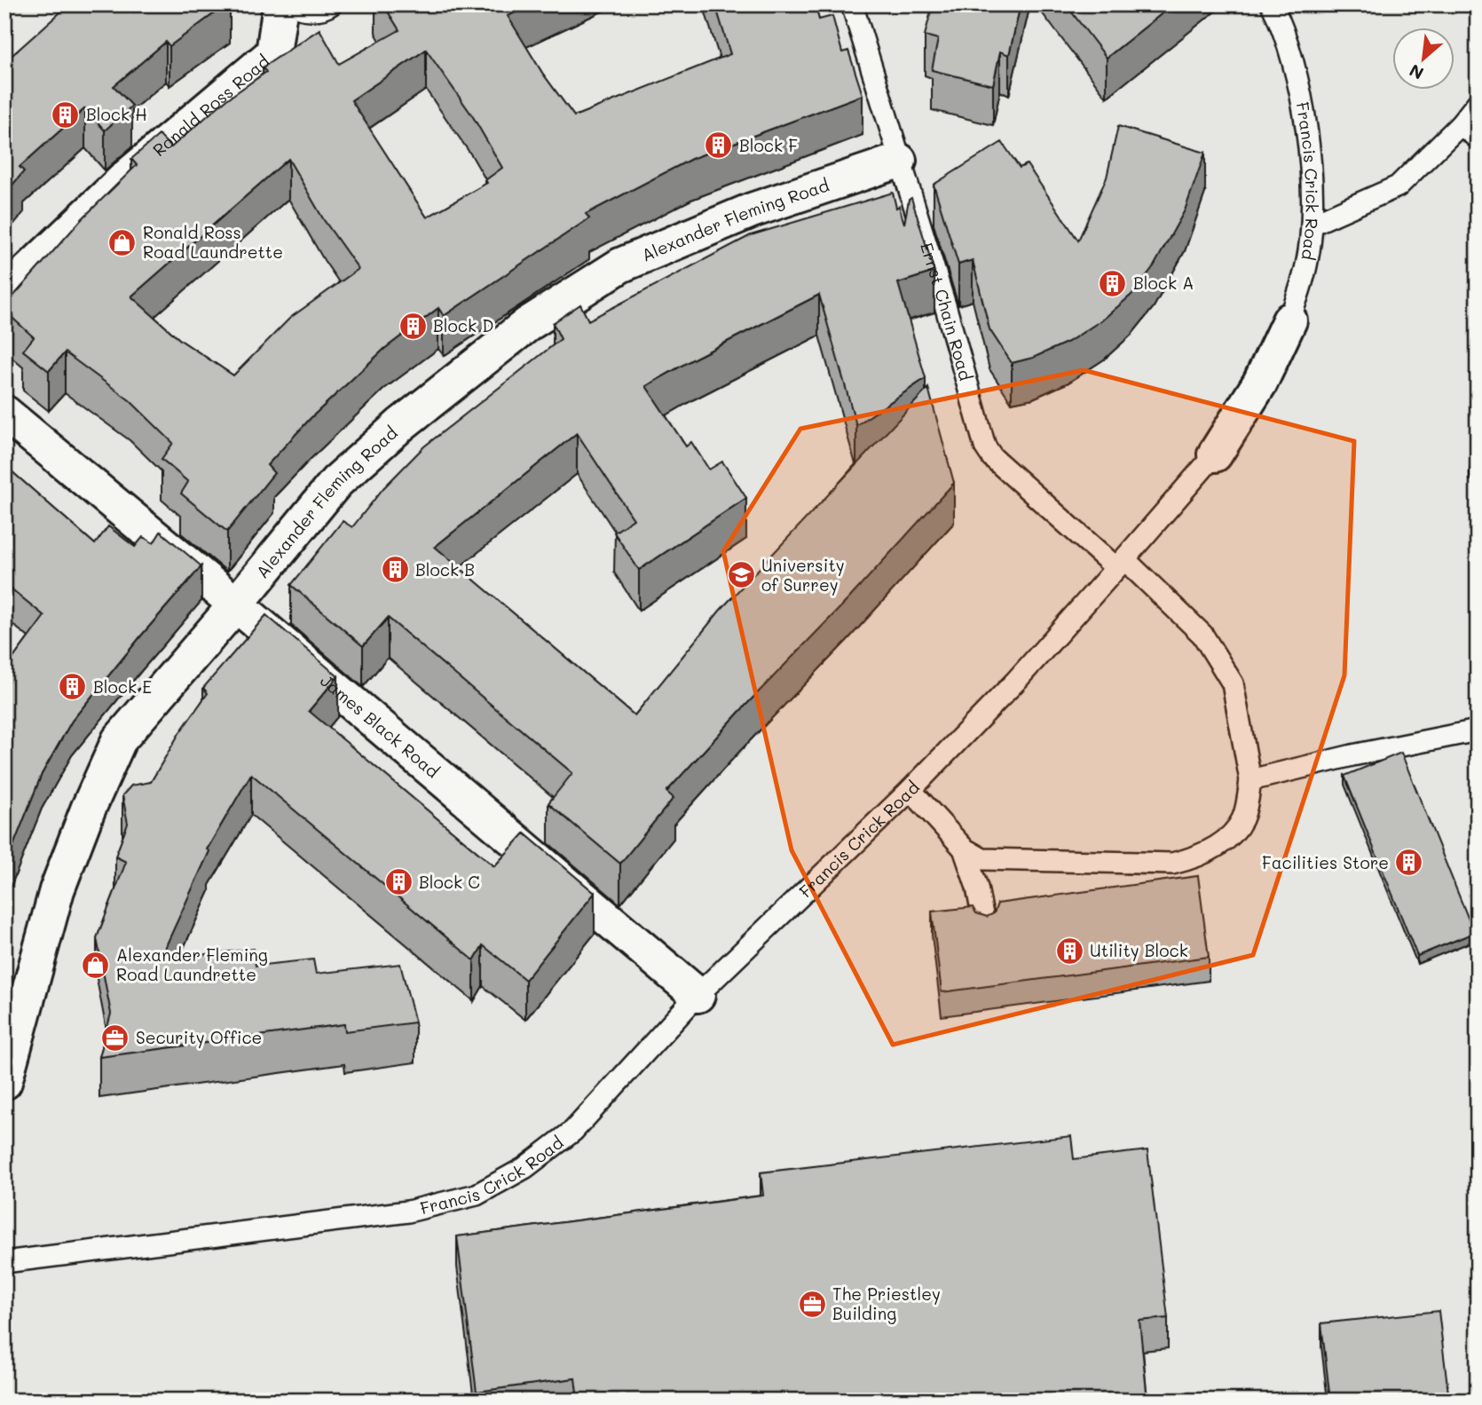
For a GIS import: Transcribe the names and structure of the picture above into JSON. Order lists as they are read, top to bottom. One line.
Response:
{"streets":{"street":["Ronald Ross Road","Francis Crick Road","Alexander Fleming Road","James Black Road"],"lane":["Ernst Chain Road"]},"crossings":[["Francis Crick Road","Ernst Chain Road"],["Francis Crick Road","James Black Road"],["Alexander Fleming Road","Ernst Chain Road"],["Alexander Fleming Road","James Black Road"]],"places":{"building":["Block H","Block F","Block A","Block D","Block B","Block E","Facilities Store","Block C","Utility Block"],"shop":["Ronald Ross Road Laundrette","Alexander Fleming Road Laundrette"],"school or university":["University of Surrey"],"office":["Security Office","The Priestley Building"]},"north":"bottom left"}
